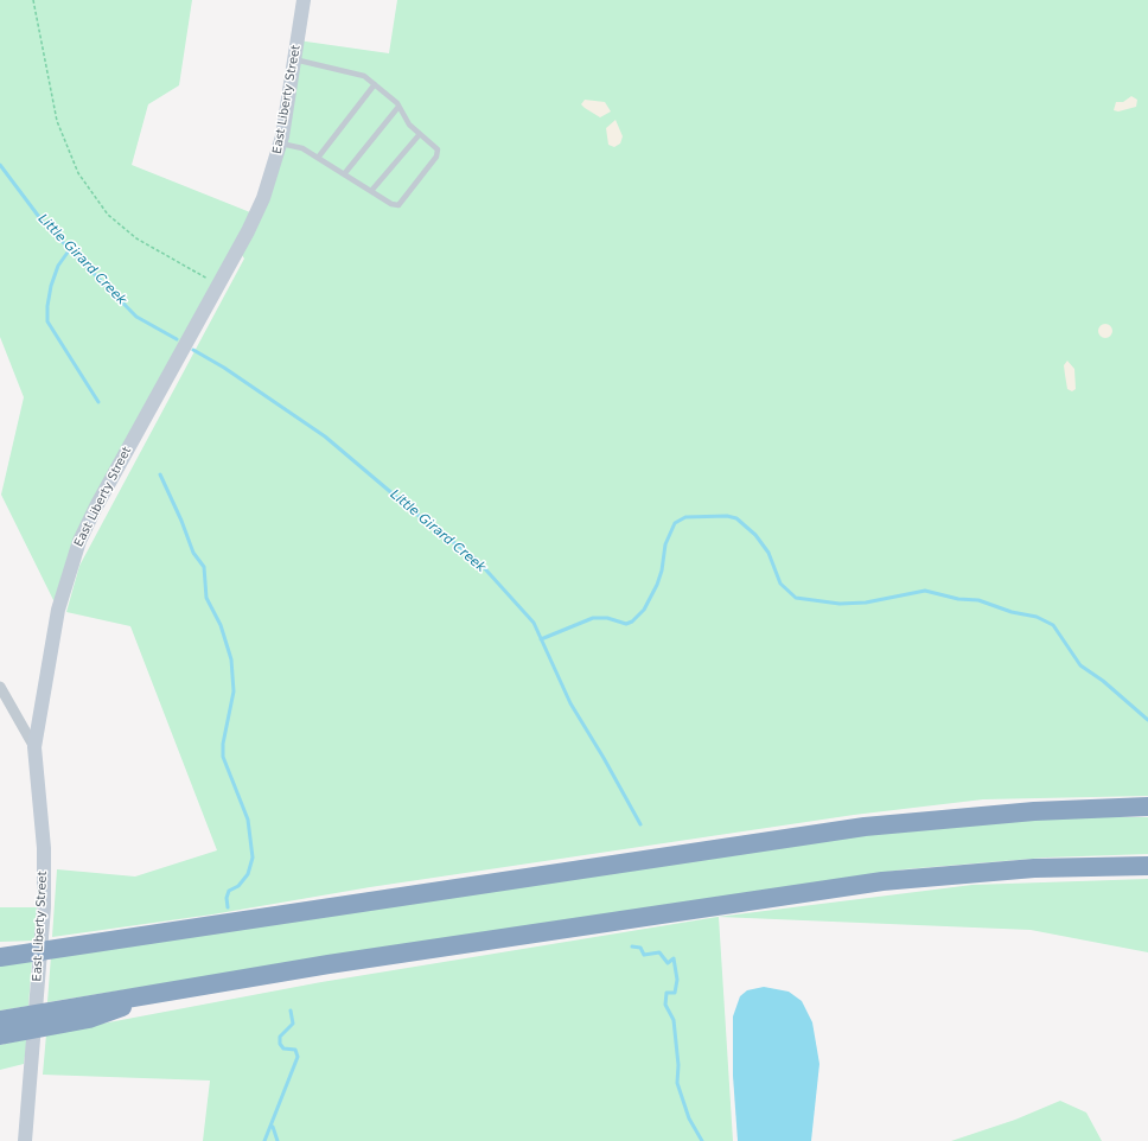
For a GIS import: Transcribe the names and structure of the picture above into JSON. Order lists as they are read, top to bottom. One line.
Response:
{"streets":{"street":["East Liberty Street"]},"water":["Little Girard Creek"]}
